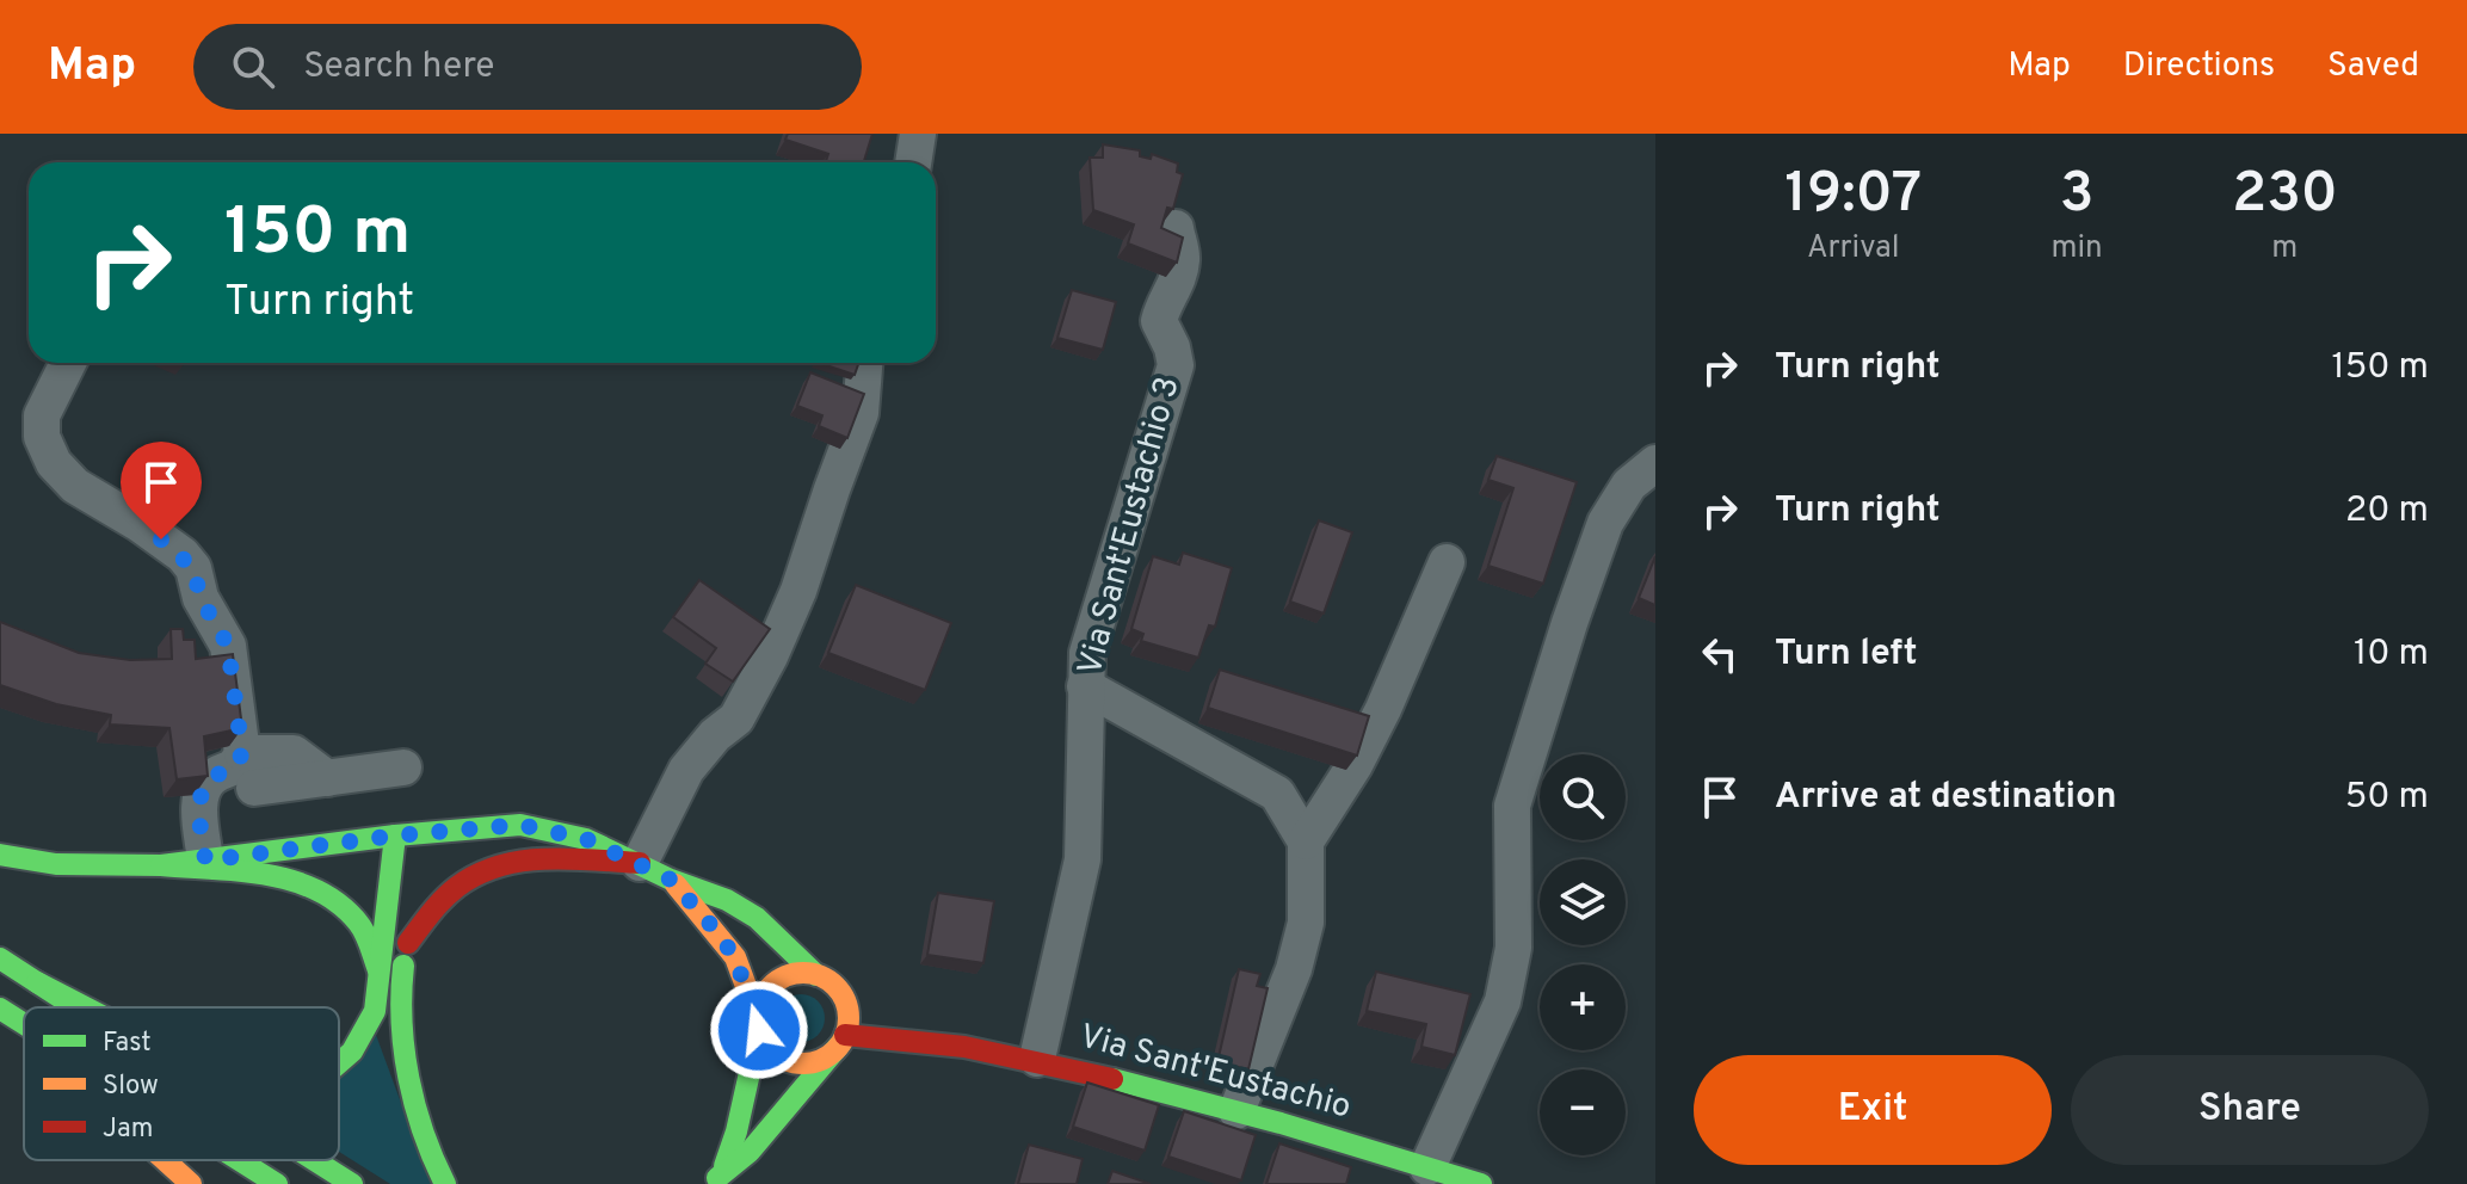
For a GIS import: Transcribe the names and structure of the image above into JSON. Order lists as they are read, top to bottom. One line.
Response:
{"streets":{"main road":["Via Sant'Eustachio"],"street":["Via Sant'Eustachio 3"]},"crossings":[["Via Sant'Eustachio 3","Via Sant'Eustachio"]],"legend":["Fast","Slow","Jam"],"page":{"header":"Map","search":"Search here","nav":["Map","Directions","Saved"],"eta":["19:07","Arrival","3","min","230","m"],"turn":["150 m","Turn right"],"list":[{"name":"Turn right","value":"150 m"},{"name":"Turn right","value":"20 m"},{"name":"Turn left","value":"10 m"},{"name":"Arrive at destination","value":"50 m"}],"map_buttons":["+","−"],"buttons":["Exit","Share"]}}
